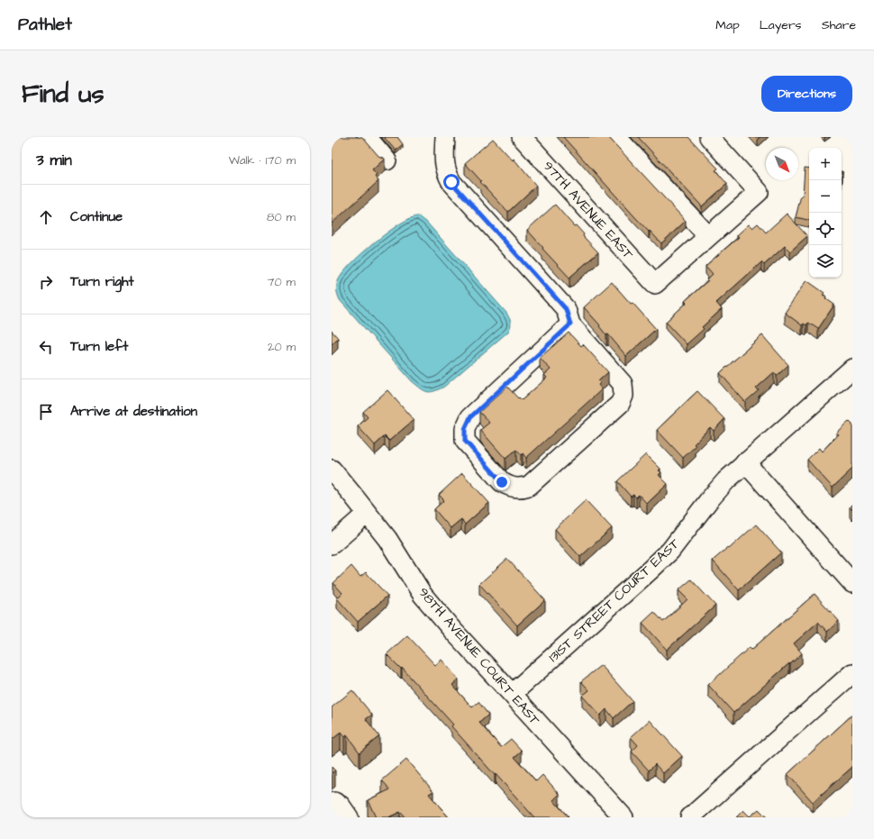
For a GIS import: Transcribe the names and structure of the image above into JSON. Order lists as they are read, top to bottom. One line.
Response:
{"streets":{"street":["97TH AVENUE EAST","131ST STREET COURT EAST","98TH AVENUE COURT EAST"]},"crossings":[["131ST STREET COURT EAST","98TH AVENUE COURT EAST"]],"north":"bottom right","page":{"header":"Pathlet","nav":["Map","Layers","Share"],"buttons":"Directions","title":"Find us","heading":["3 min","Walk · 170 m"],"map_buttons":["+","−"],"list":[["Continue","80 m"],["Turn right","70 m"],["Turn left","20 m"],"Arrive at destination"]}}
